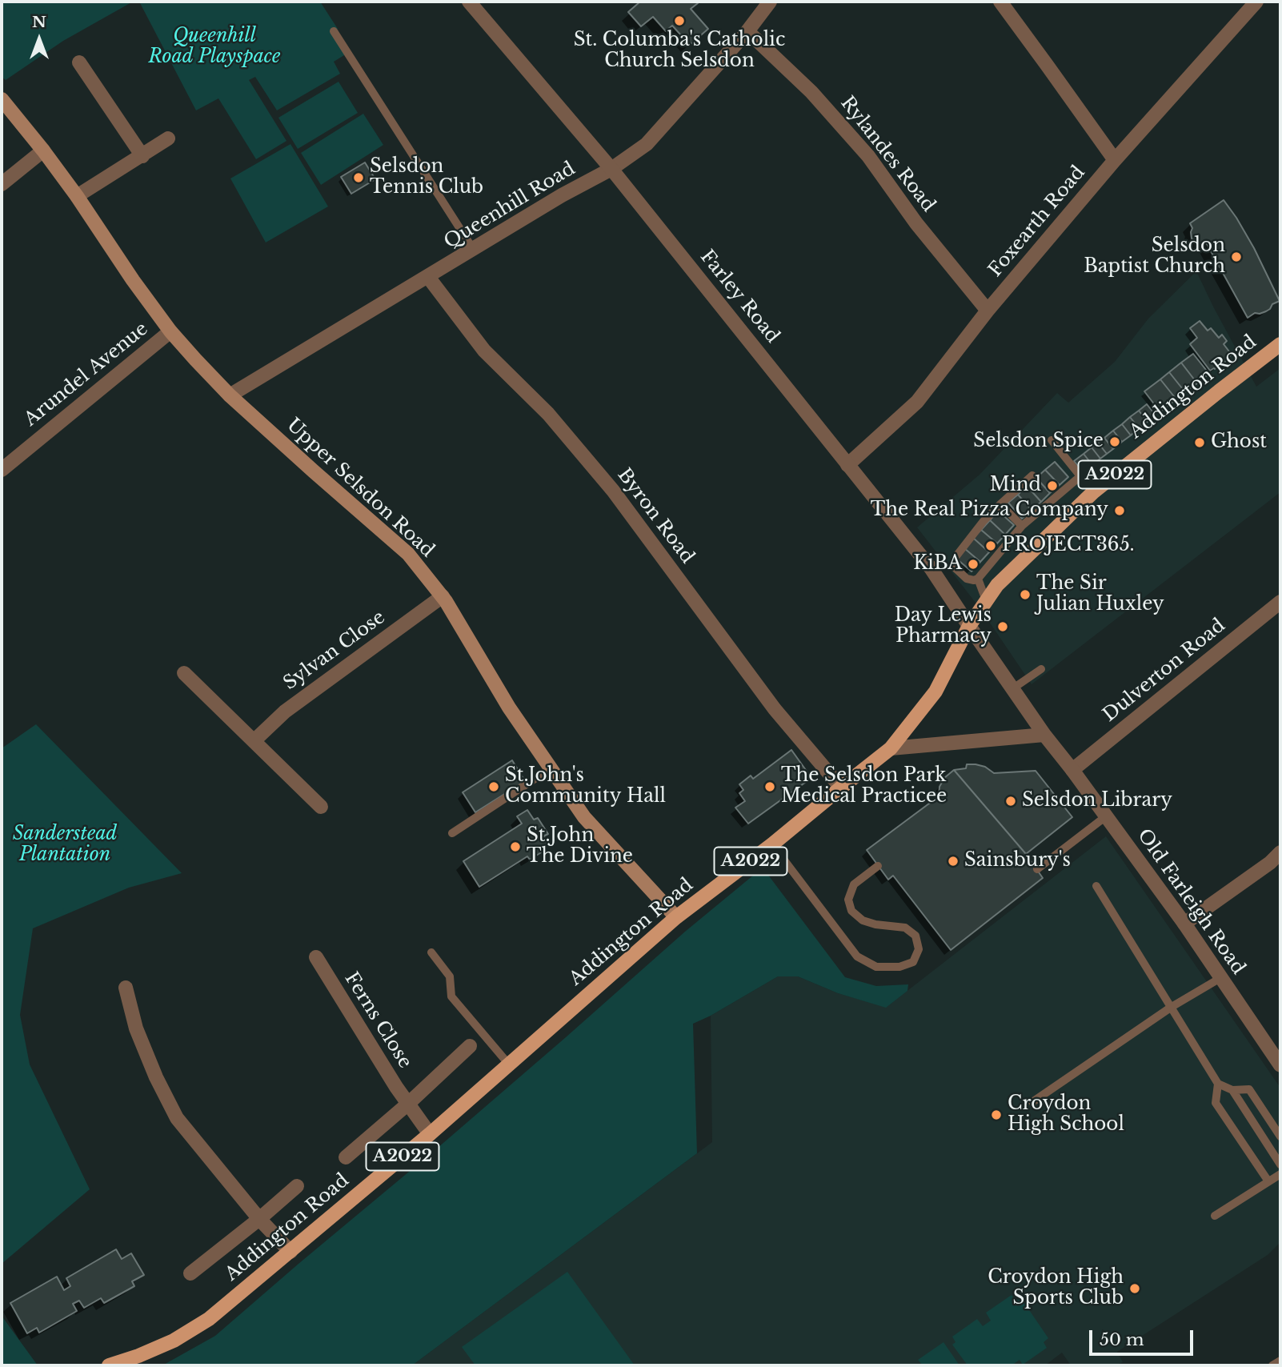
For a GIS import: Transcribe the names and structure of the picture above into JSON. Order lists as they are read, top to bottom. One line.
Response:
{"streets":{"main road":["Addington Road","A2022","Upper Selsdon Road"],"street":["Rylandes Road","Queenhill Road","Foxearth Road","Farley Road","Arundel Avenue","Byron Road","Sylvan Close","Dulverton Road","Old Farleigh Road","Ferns Close"]},"crossings":[["Rylandes Road","Queenhill Road"],["Rylandes Road","Foxearth Road"],["Queenhill Road","Farley Road"],["Queenhill Road","Upper Selsdon Road"],["Queenhill Road","Byron Road"],["Foxearth Road","Farley Road"],["Farley Road","Addington Road"],["Farley Road","Old Farleigh Road"],["Arundel Avenue","Upper Selsdon Road"],["Addington Road","Upper Selsdon Road"],["Addington Road","Byron Road"],["Addington Road","Old Farleigh Road"],["Addington Road","Ferns Close"],["Upper Selsdon Road","Sylvan Close"],["Dulverton Road","Old Farleigh Road"]],"parks":["Queenhill Road Playspace","Sanderstead Plantation"],"places":["St. Columba's Catholic Church Selsdon","Selsdon Tennis Club","Selsdon Baptist Church","Selsdon Spice","Ghost","Mind","The Real Pizza Company","PROJECT365.","KiBA","The Sir Julian Huxley","Day Lewis Pharmacy","St.John's Community Hall","The Selsdon Park Medical Practicee","Selsdon Library","St.John The Divine","Sainsbury's","Croydon High School","Croydon High Sports Club"],"scale_bar":"50 m","north":"top"}
